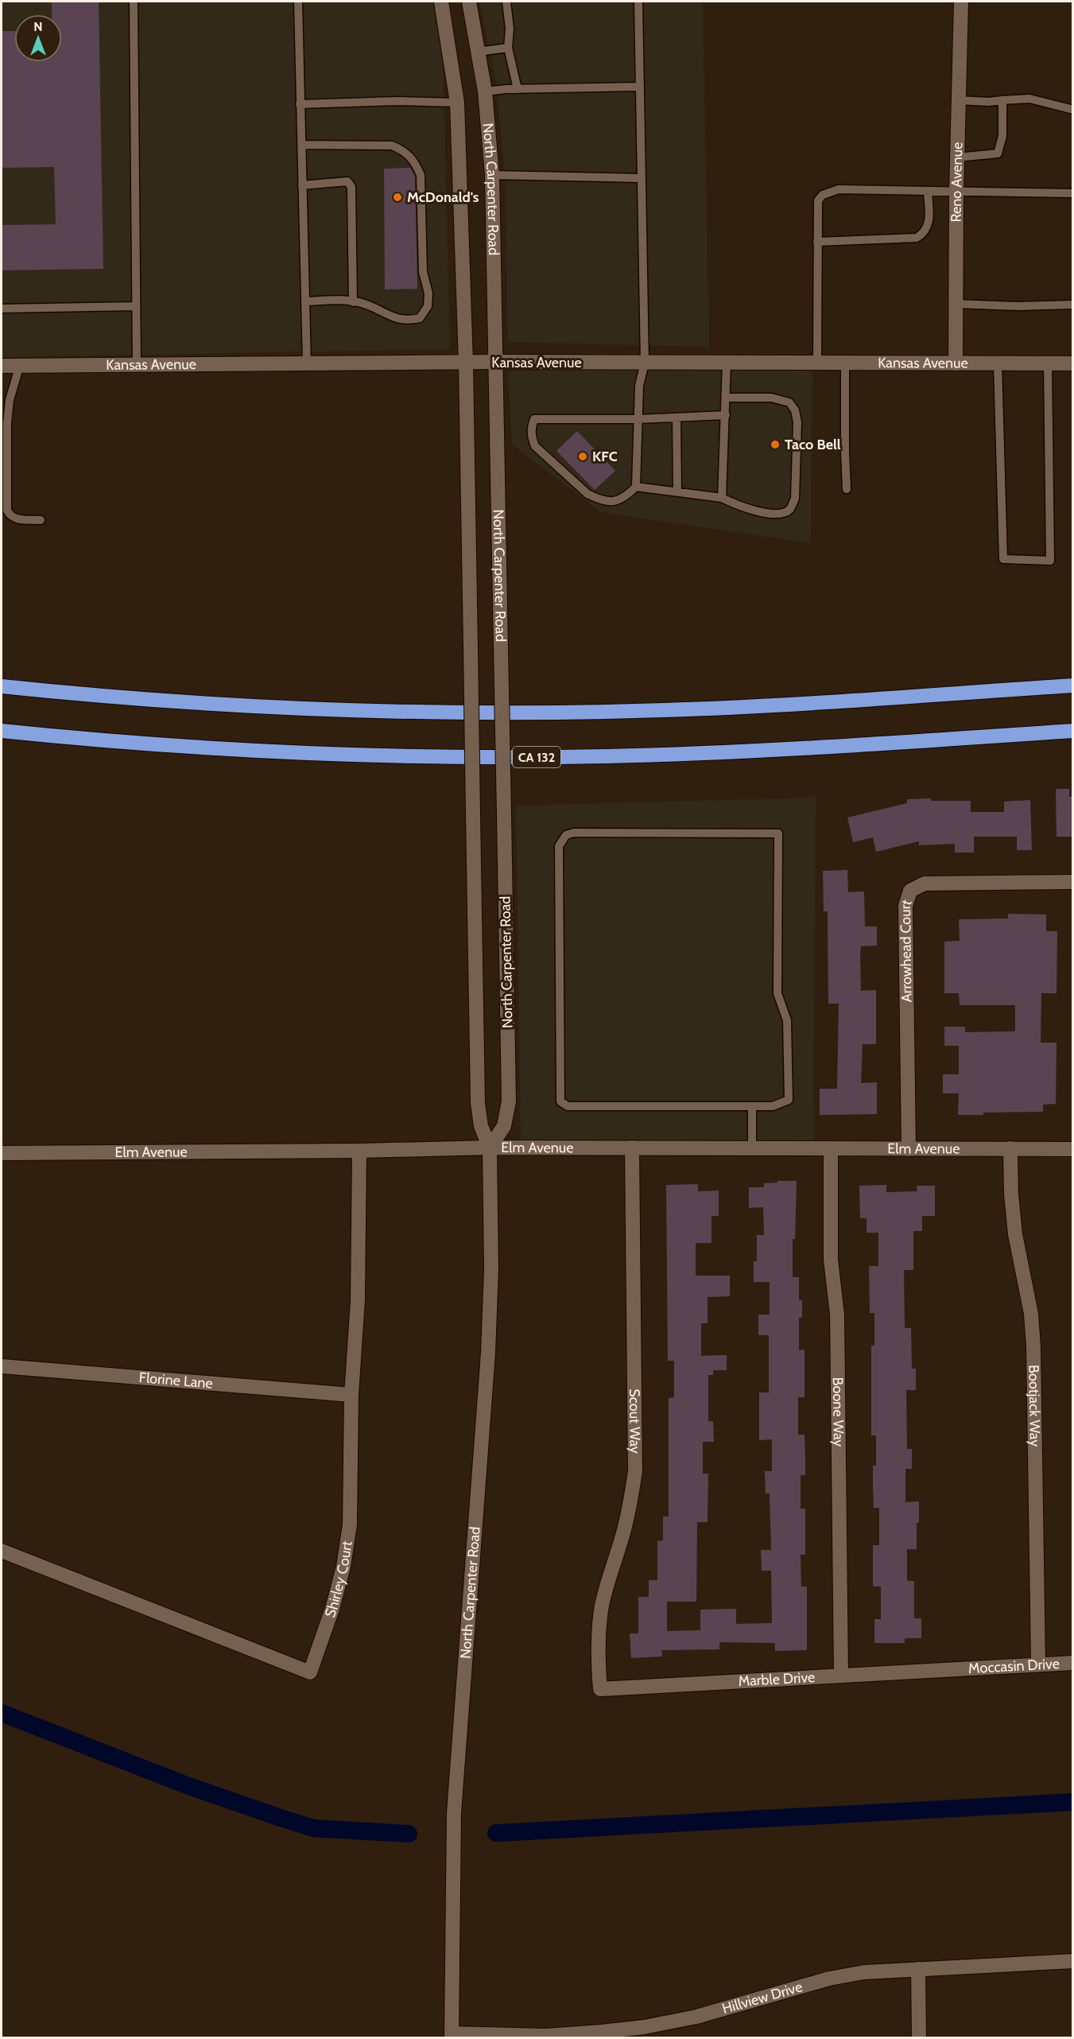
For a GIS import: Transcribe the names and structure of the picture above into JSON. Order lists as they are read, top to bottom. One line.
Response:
{"streets":{"highway":["CA 132"],"street":["Reno Avenue","North Carpenter Road","Kansas Avenue","Arrowhead Court","Elm Avenue","Florine Lane","Bootjack Way","Boone Way","Scout Way","Shirley Court","Moccasin Drive","Marble Drive","Hillview Drive"]},"crossings":[["Reno Avenue","Kansas Avenue"],["North Carpenter Road","Kansas Avenue"],["North Carpenter Road","Elm Avenue"],["North Carpenter Road","Hillview Drive"],["Arrowhead Court","Elm Avenue"],["Elm Avenue","Bootjack Way"],["Elm Avenue","Boone Way"],["Elm Avenue","Scout Way"],["Elm Avenue","Shirley Court"],["Florine Lane","Shirley Court"],["Bootjack Way","Moccasin Drive"],["Boone Way","Marble Drive"],["Scout Way","Marble Drive"],["Moccasin Drive","Marble Drive"]],"places":["McDonald's","Taco Bell","KFC"],"north":"top"}
